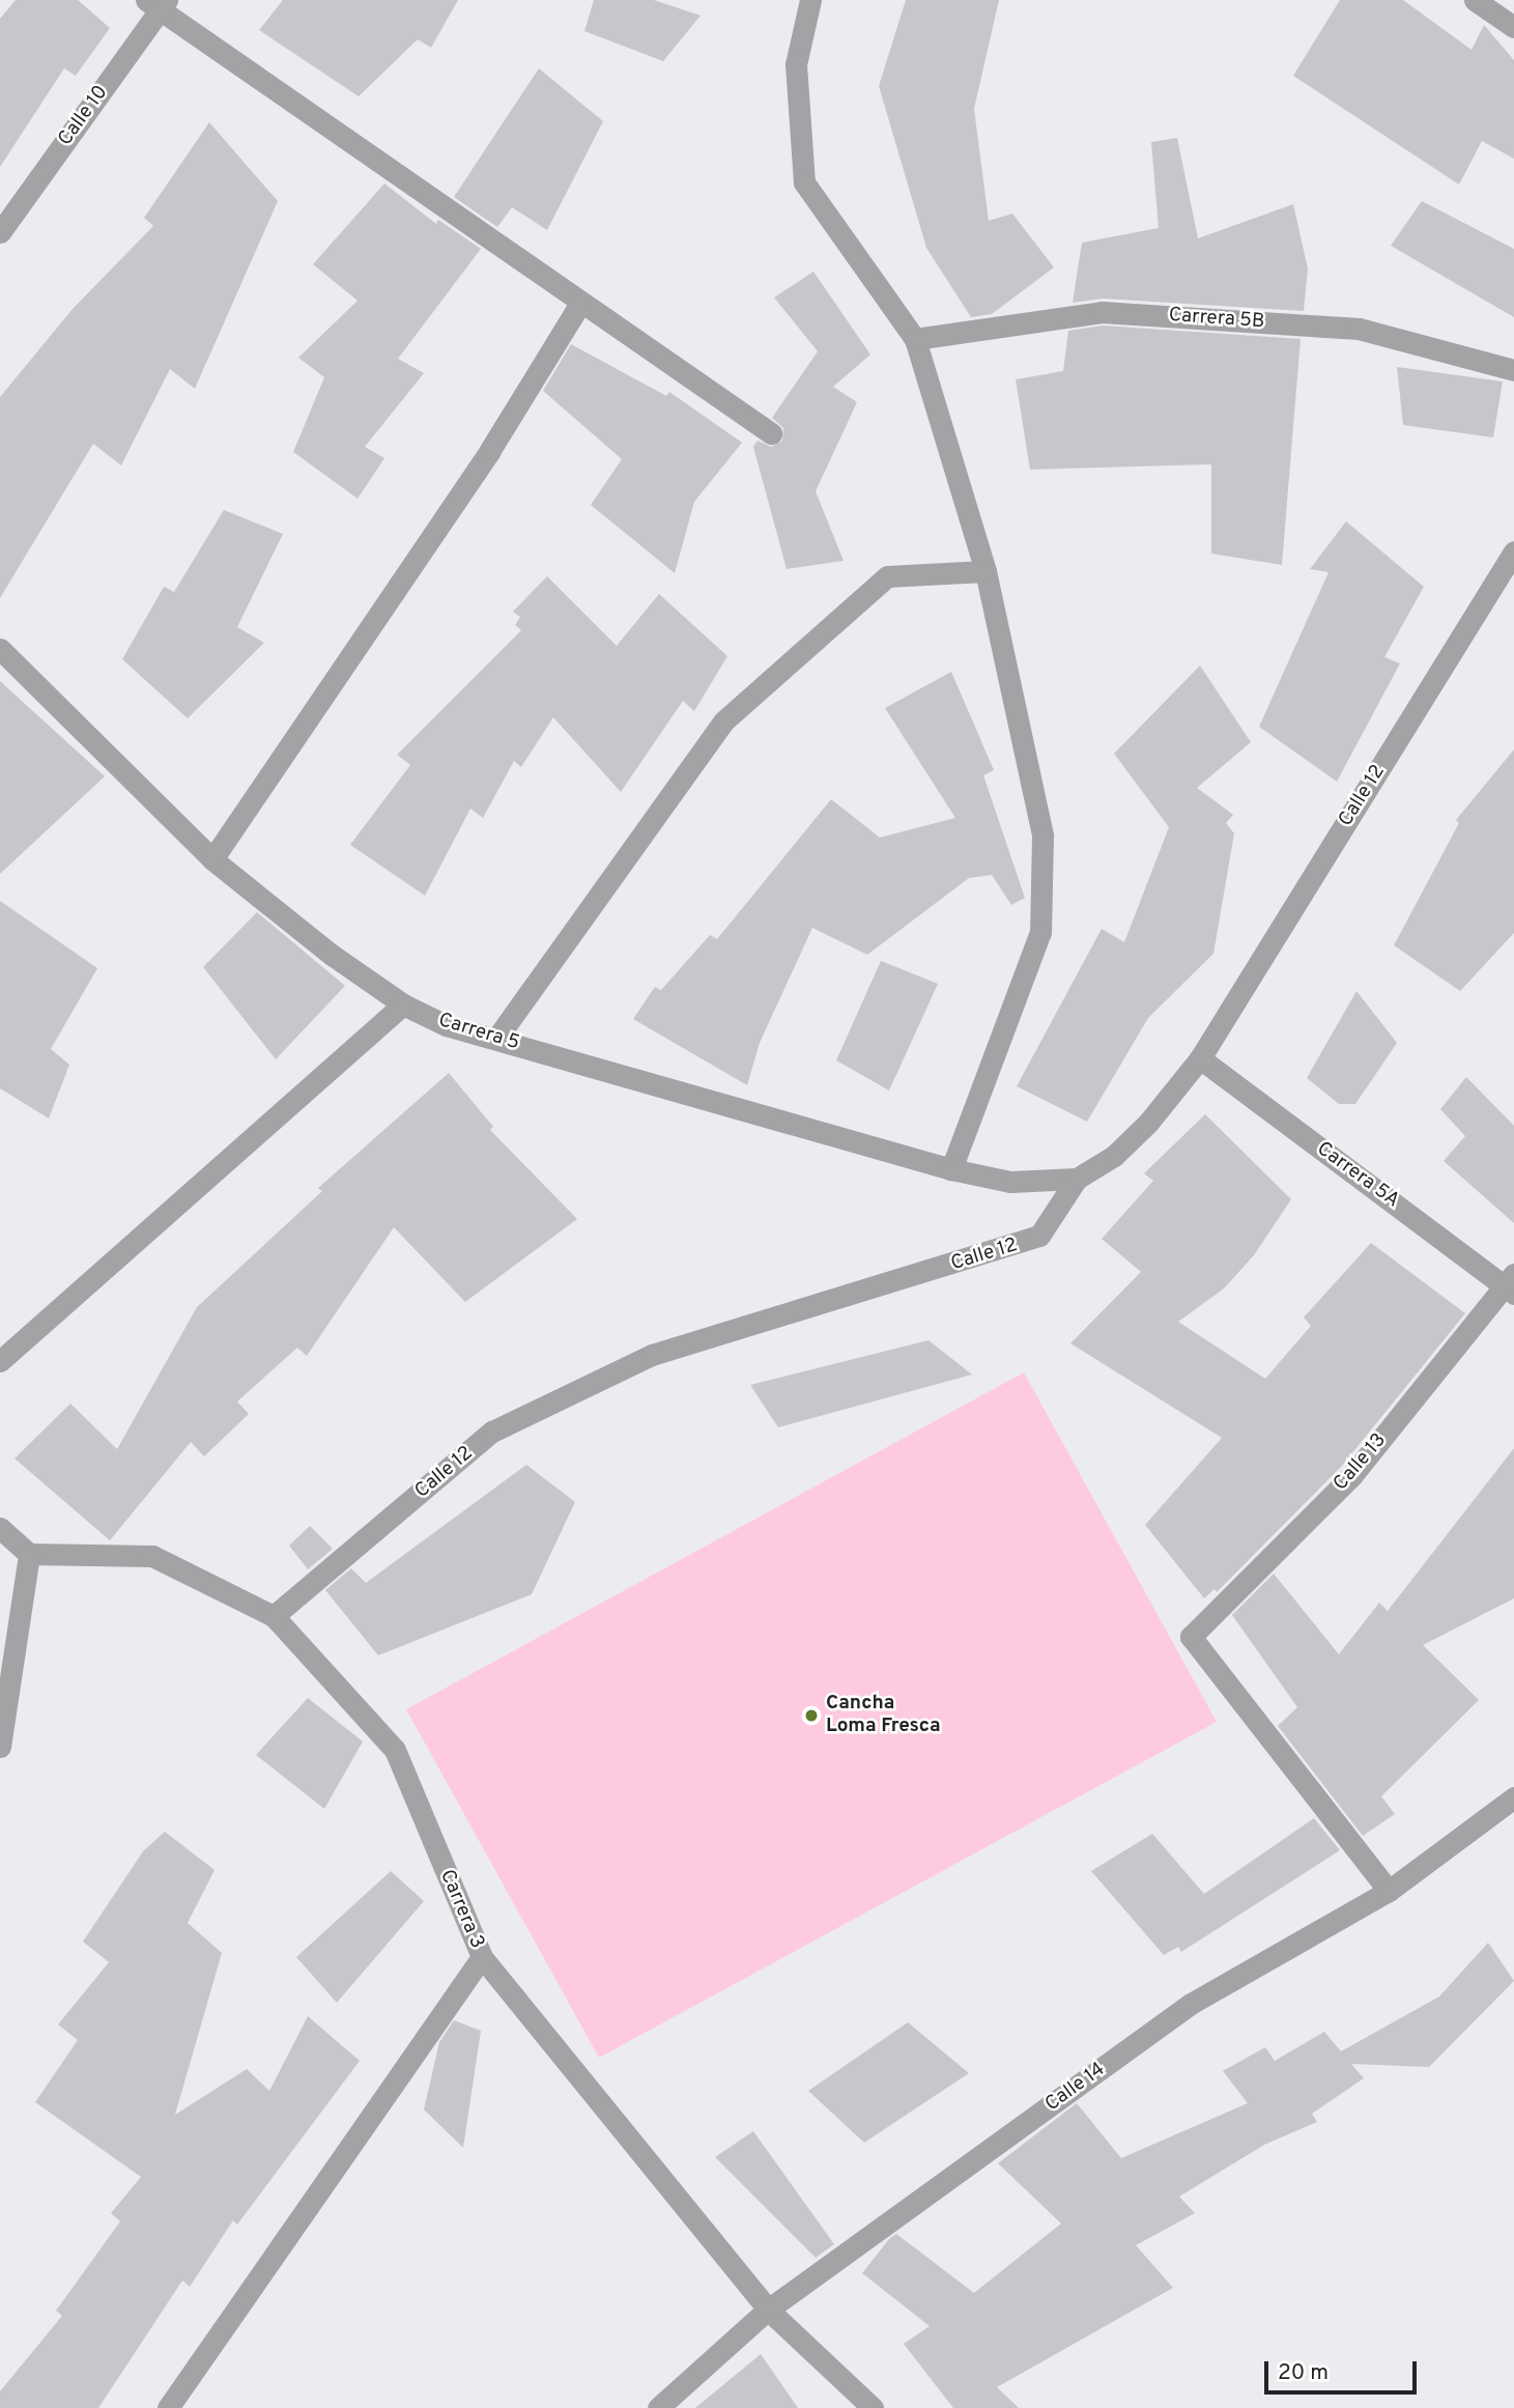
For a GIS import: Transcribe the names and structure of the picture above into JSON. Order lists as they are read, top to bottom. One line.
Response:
{"streets":{"street":["Calle 10","Carrera 5B","Calle 12","Carrera 5","Carrera 5A","Calle 13","Carrera 3","Calle 14"]},"crossings":[["Calle 12","Carrera 5"],["Calle 12","Carrera 5A"],["Calle 12","Carrera 3"],["Carrera 5A","Calle 13"],["Calle 13","Calle 14"],["Carrera 3","Calle 14"]],"places":["Cancha Loma Fresca"],"scale_bar":"20 m"}
